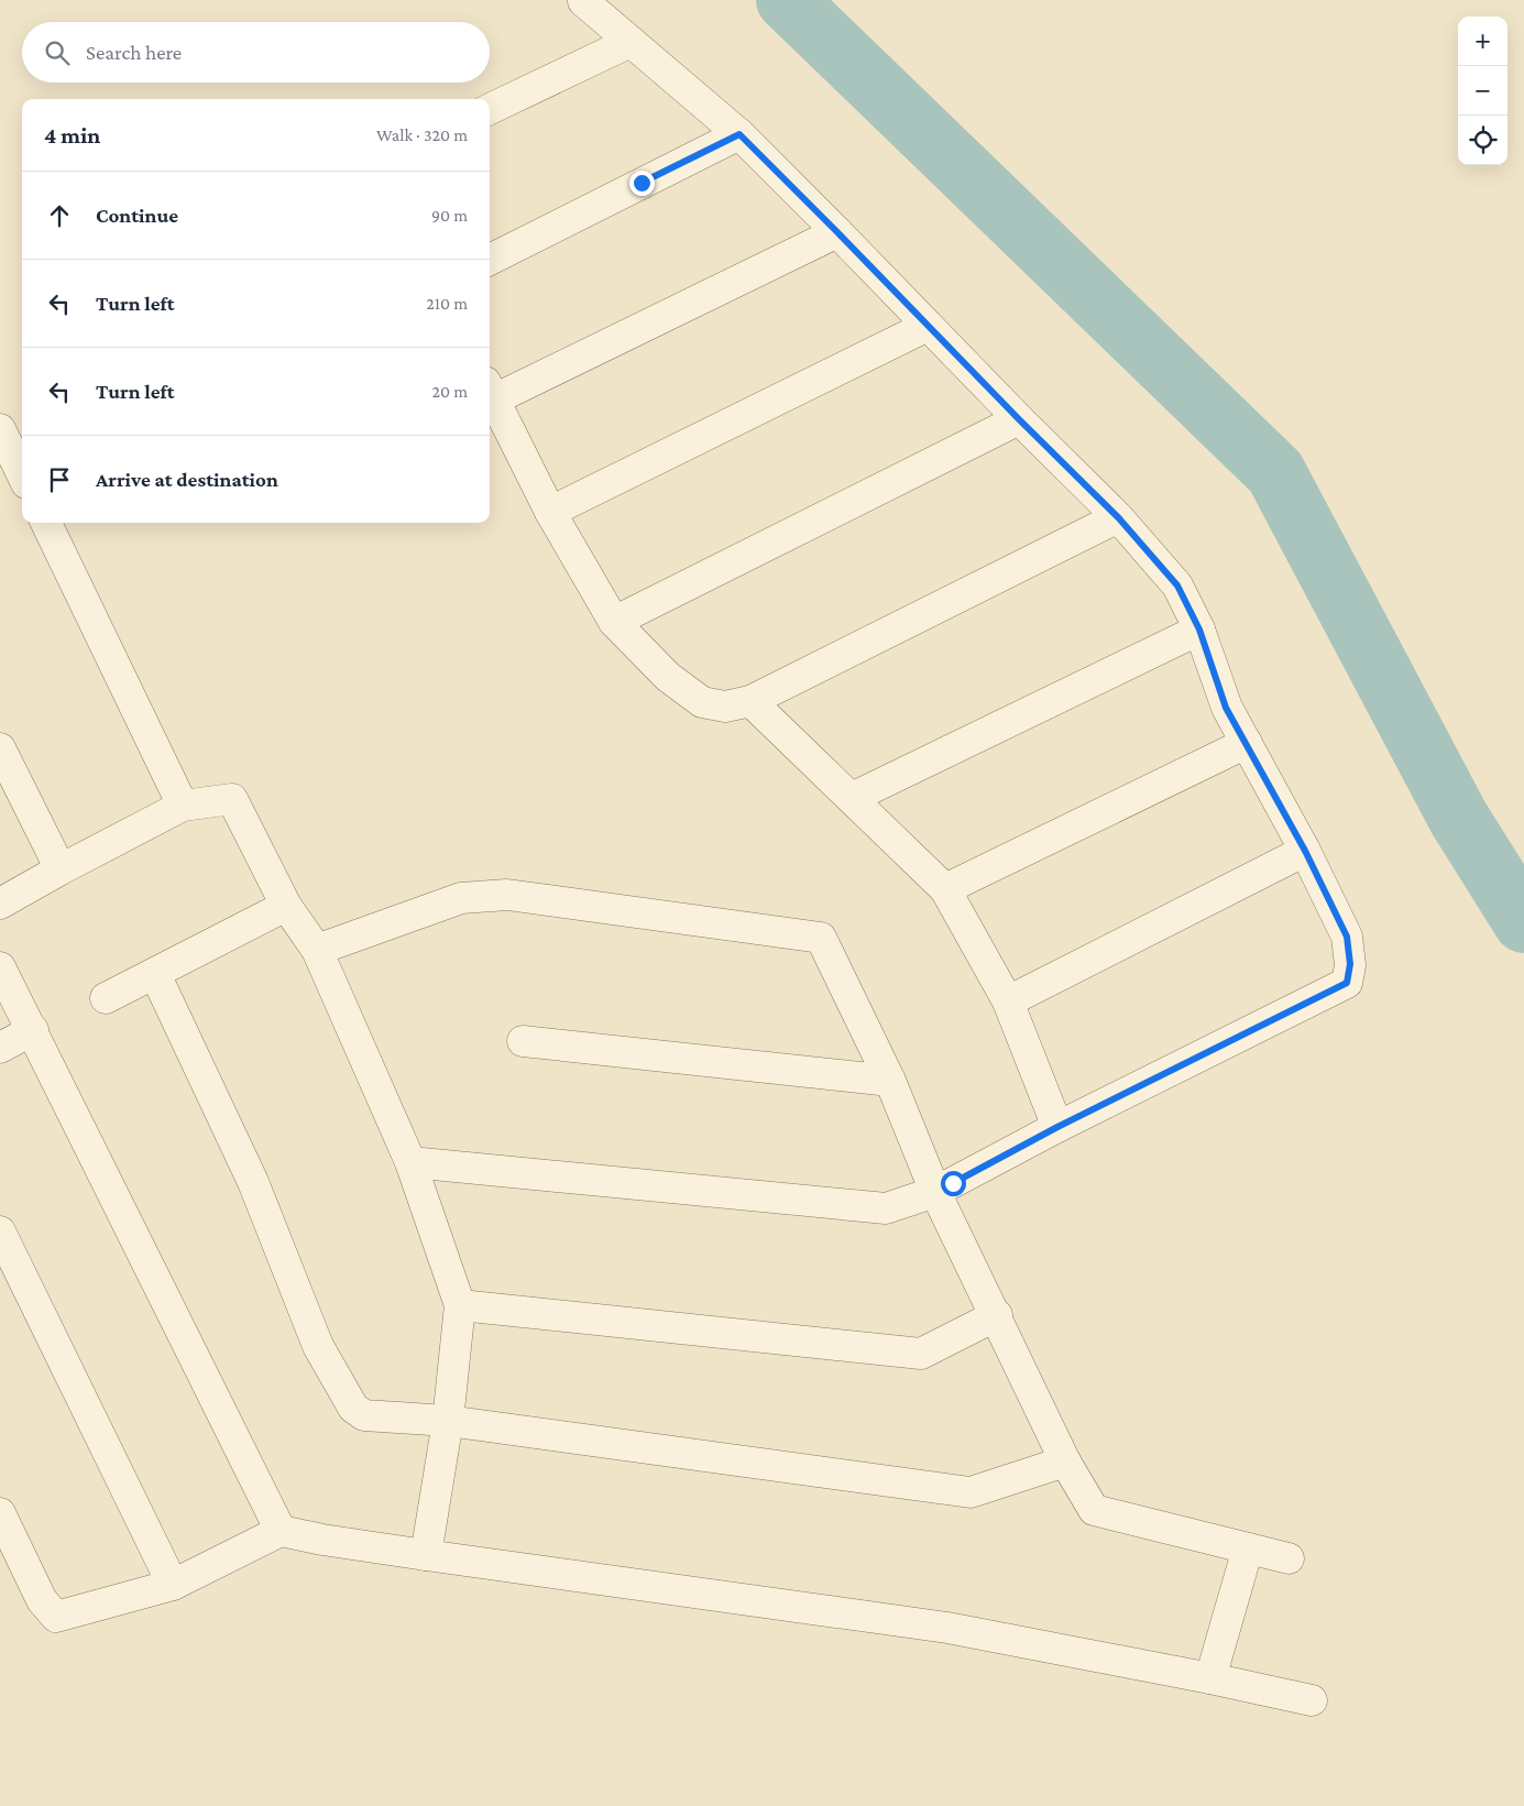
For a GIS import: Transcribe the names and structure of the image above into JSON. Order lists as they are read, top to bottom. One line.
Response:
{"page":{"map_buttons":["+","−"],"search":"Search here","heading":["4 min","Walk · 320 m"],"list":[["Continue","90 m"],["Turn left","210 m"],["Turn left","20 m"],"Arrive at destination"]}}
